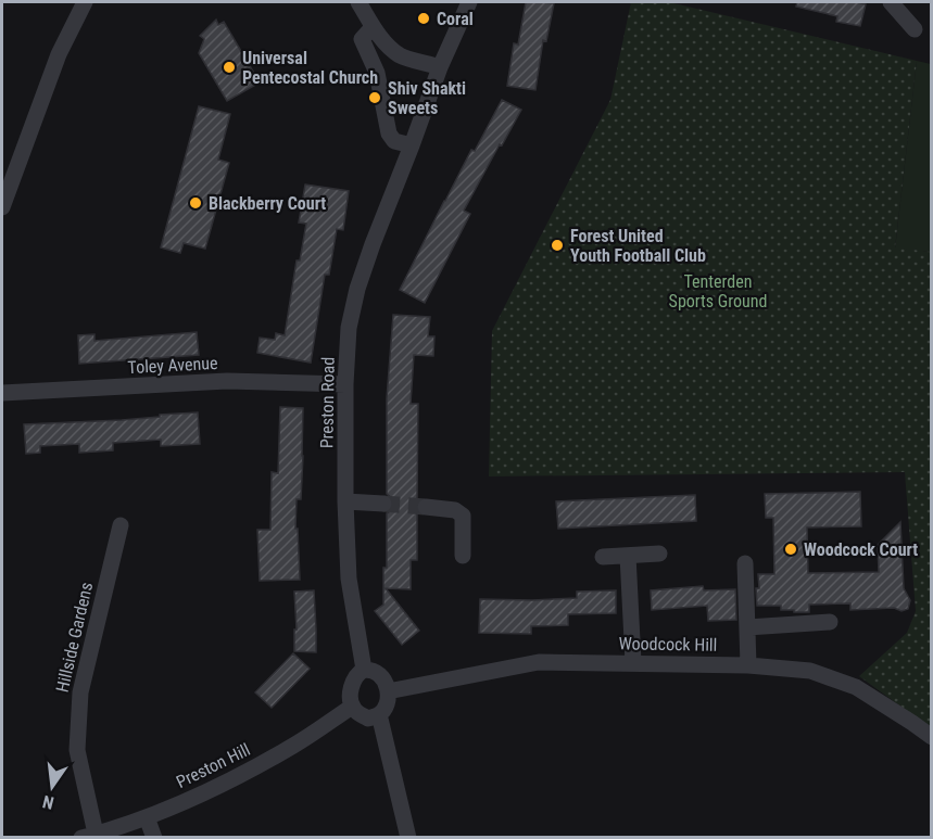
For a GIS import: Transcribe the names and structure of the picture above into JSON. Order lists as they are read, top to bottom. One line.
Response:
{"streets":{"street":["Toley Avenue","Preston Road","Hillside Gardens","Woodcock Hill","Preston Hill"]},"crossings":[["Toley Avenue","Preston Road"],["Preston Road","Woodcock Hill"],["Preston Road","Preston Hill"],["Hillside Gardens","Preston Hill"],["Woodcock Hill","Preston Hill"]],"parks":["Tenterden Sports Ground"],"places":["Coral","Universal Pentecostal Church","Shiv Shakti Sweets","Blackberry Court","Forest United Youth Football Club","Woodcock Court"],"north":"bottom"}
